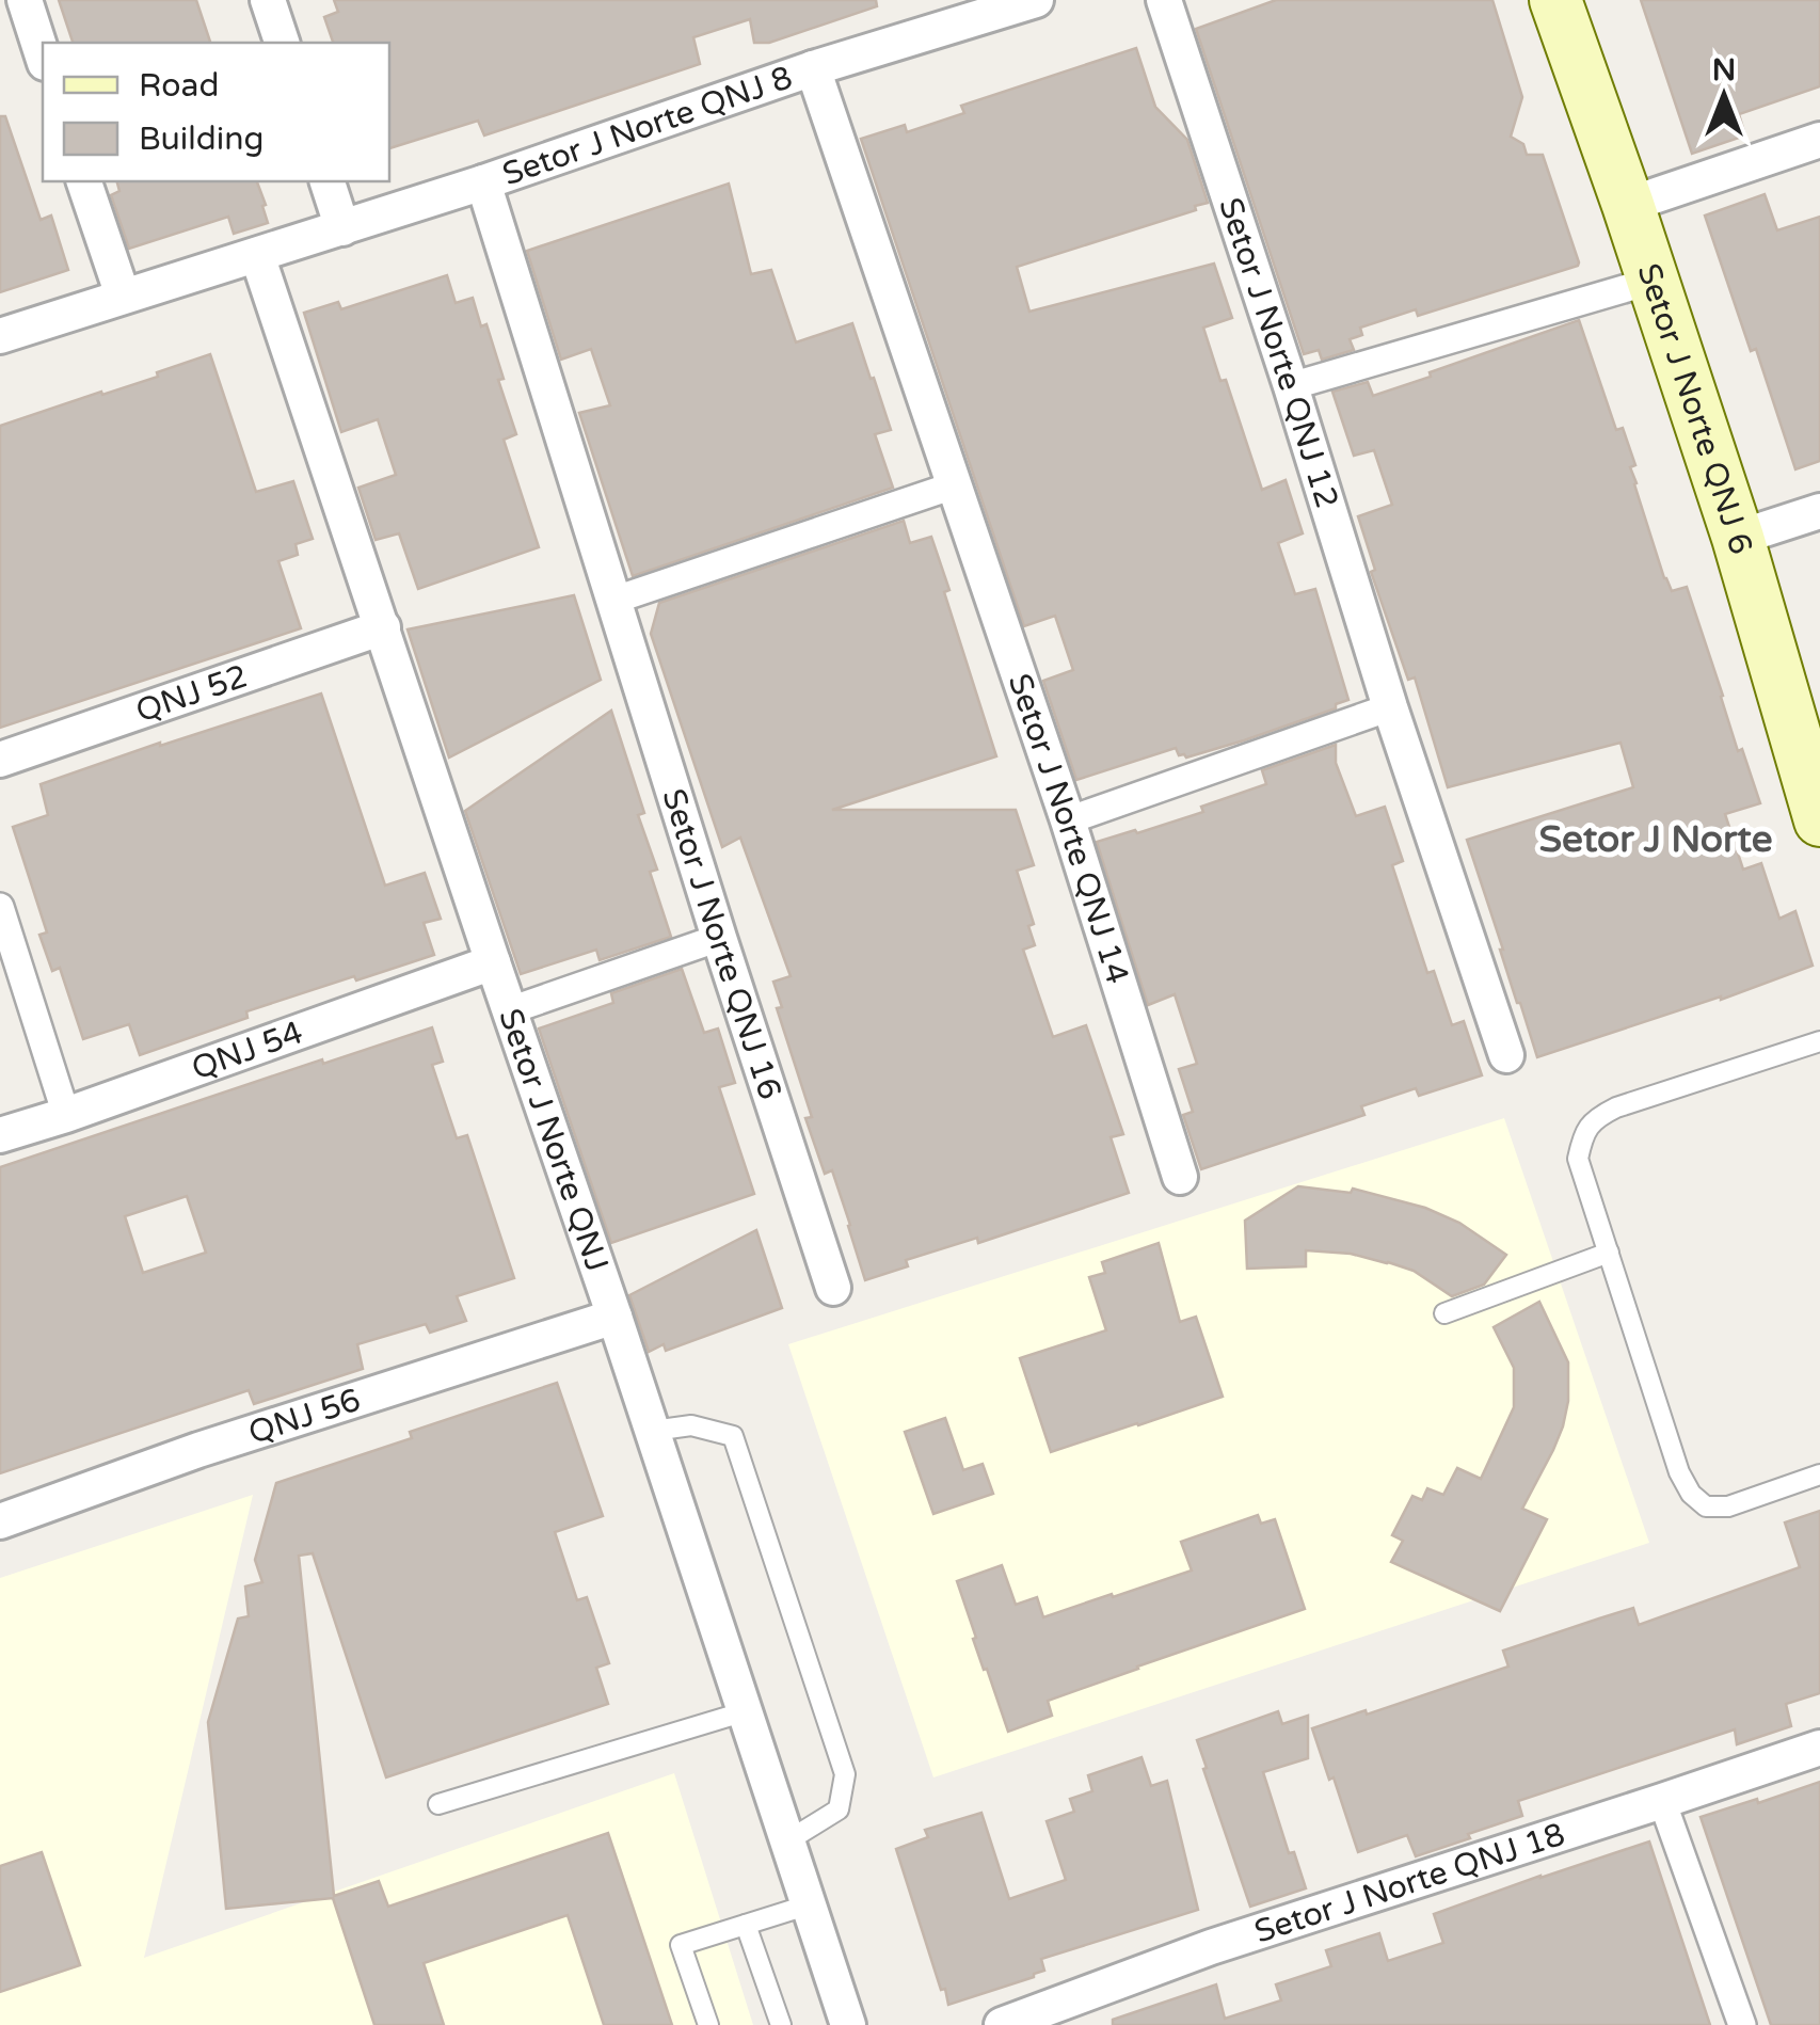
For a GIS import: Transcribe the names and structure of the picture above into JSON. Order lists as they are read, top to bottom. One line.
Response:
{"streets":{"main road":["Setor J Norte QNJ 6"],"street":["Setor J Norte QNJ 8","Setor J Norte QNJ 12","QNJ 52","Setor J Norte QNJ 14","Setor J Norte QNJ 16","QNJ 54","Setor J Norte QNJ","QNJ 56","Setor J Norte QNJ 18"]},"crossings":[["Setor J Norte QNJ 8","Setor J Norte QNJ 14"],["Setor J Norte QNJ 8","Setor J Norte QNJ 16"],["Setor J Norte QNJ 8","Setor J Norte QNJ"],["QNJ 52","Setor J Norte QNJ"],["QNJ 54","Setor J Norte QNJ"],["Setor J Norte QNJ","QNJ 56"]],"districts":["Setor J Norte"],"legend":["Road","Building"],"north":"top"}
